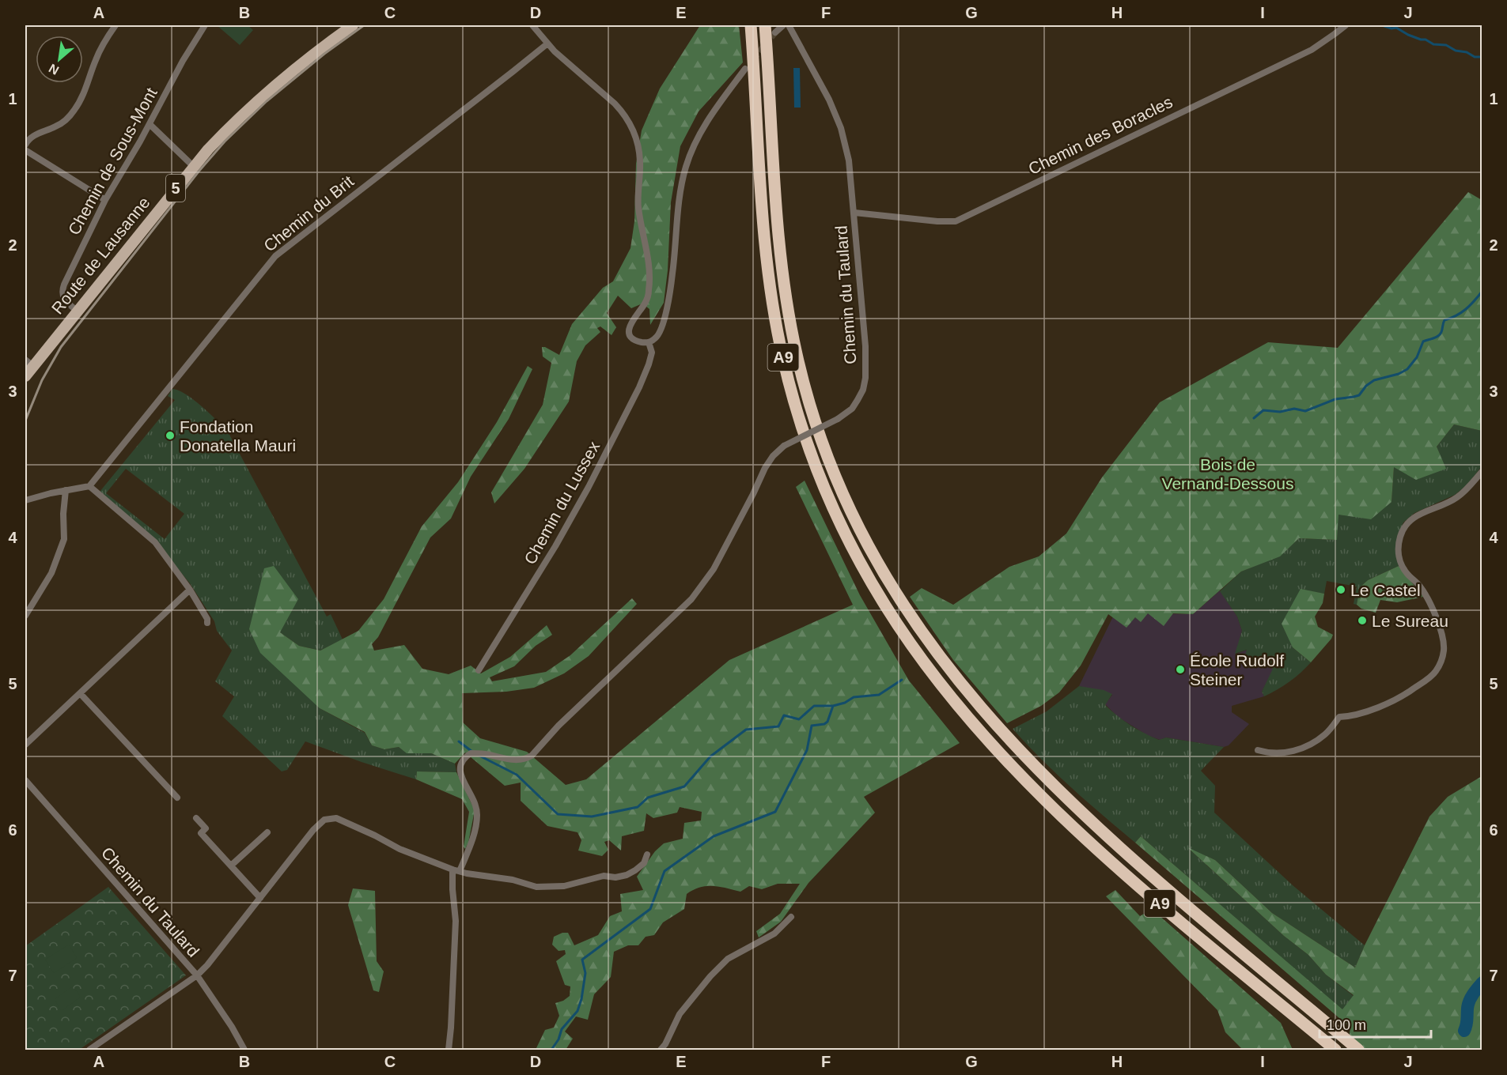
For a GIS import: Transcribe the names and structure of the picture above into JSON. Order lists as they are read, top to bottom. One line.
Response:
{"streets":{"highway":["A9"],"main road":["5","Route de Lausanne"],"street":["Chemin des Boracles","Chemin de Sous-Mont","Chemin du Brit","Chemin du Taulard","Chemin du Lussex"]},"crossings":[["Chemin des Boracles","Chemin du Taulard"],["Chemin de Sous-Mont","Route de Lausanne"]],"parks":["Bois de Vernand-Dessous"],"places":["Fondation Donatella Mauri","Le Castel","Le Sureau","École Rudolf Steiner"],"scale_bar":"100 m","north":"bottom left","grid":{"columns":["A","B","C","D","E","F","G","H","I","J"],"rows":["1","2","3","4","5","6","7"]}}
